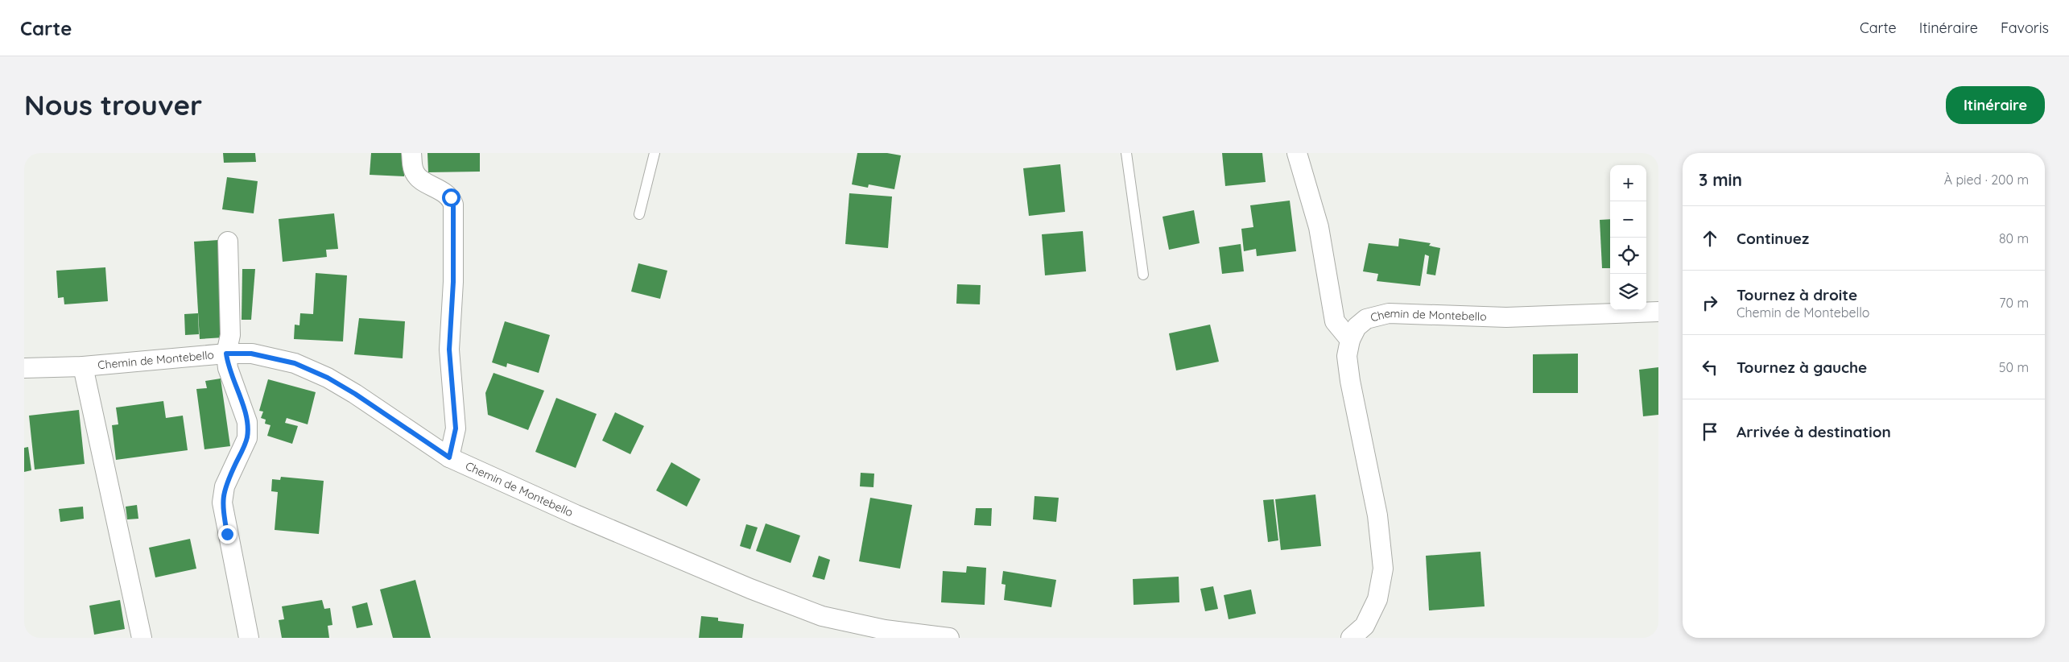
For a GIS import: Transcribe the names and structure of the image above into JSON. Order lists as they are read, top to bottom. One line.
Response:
{"streets":{"street":["Chemin de Montebello"]},"page":{"header":"Carte","nav":["Carte","Itinéraire","Favoris"],"buttons":"Itinéraire","title":"Nous trouver","heading":["3 min","À pied · 200 m"],"map_buttons":["+","−"],"list":[["Continuez","80 m"],["Tournez à droite","Chemin de Montebello","70 m"],["Tournez à gauche","50 m"],"Arrivée à destination"]}}
